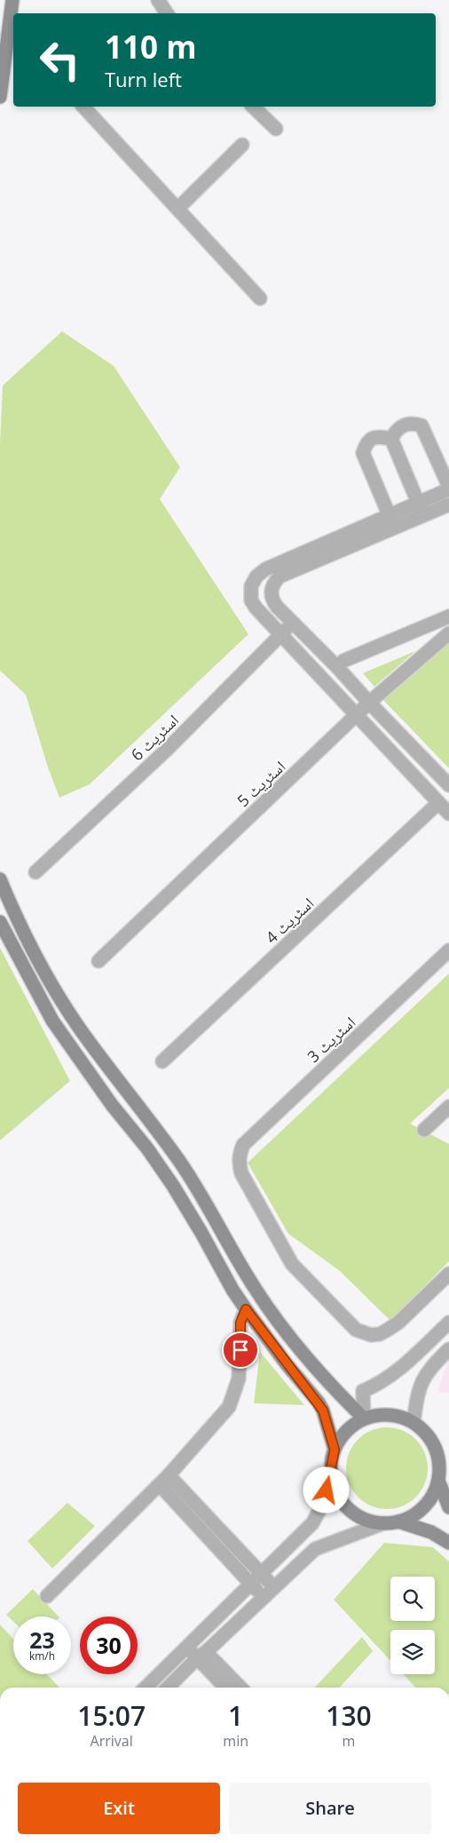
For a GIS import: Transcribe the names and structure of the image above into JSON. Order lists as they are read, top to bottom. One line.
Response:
{"streets":{"street":["اسٹریٹ 6","اسٹریٹ 5","اسٹریٹ 4","اسٹریٹ 3"]},"page":{"turn":["110 m","Turn left"],"speed":"23 km/h","limit":"30","eta":["15:07","Arrival","1","min","130","m"],"buttons":["Exit","Share"]}}
